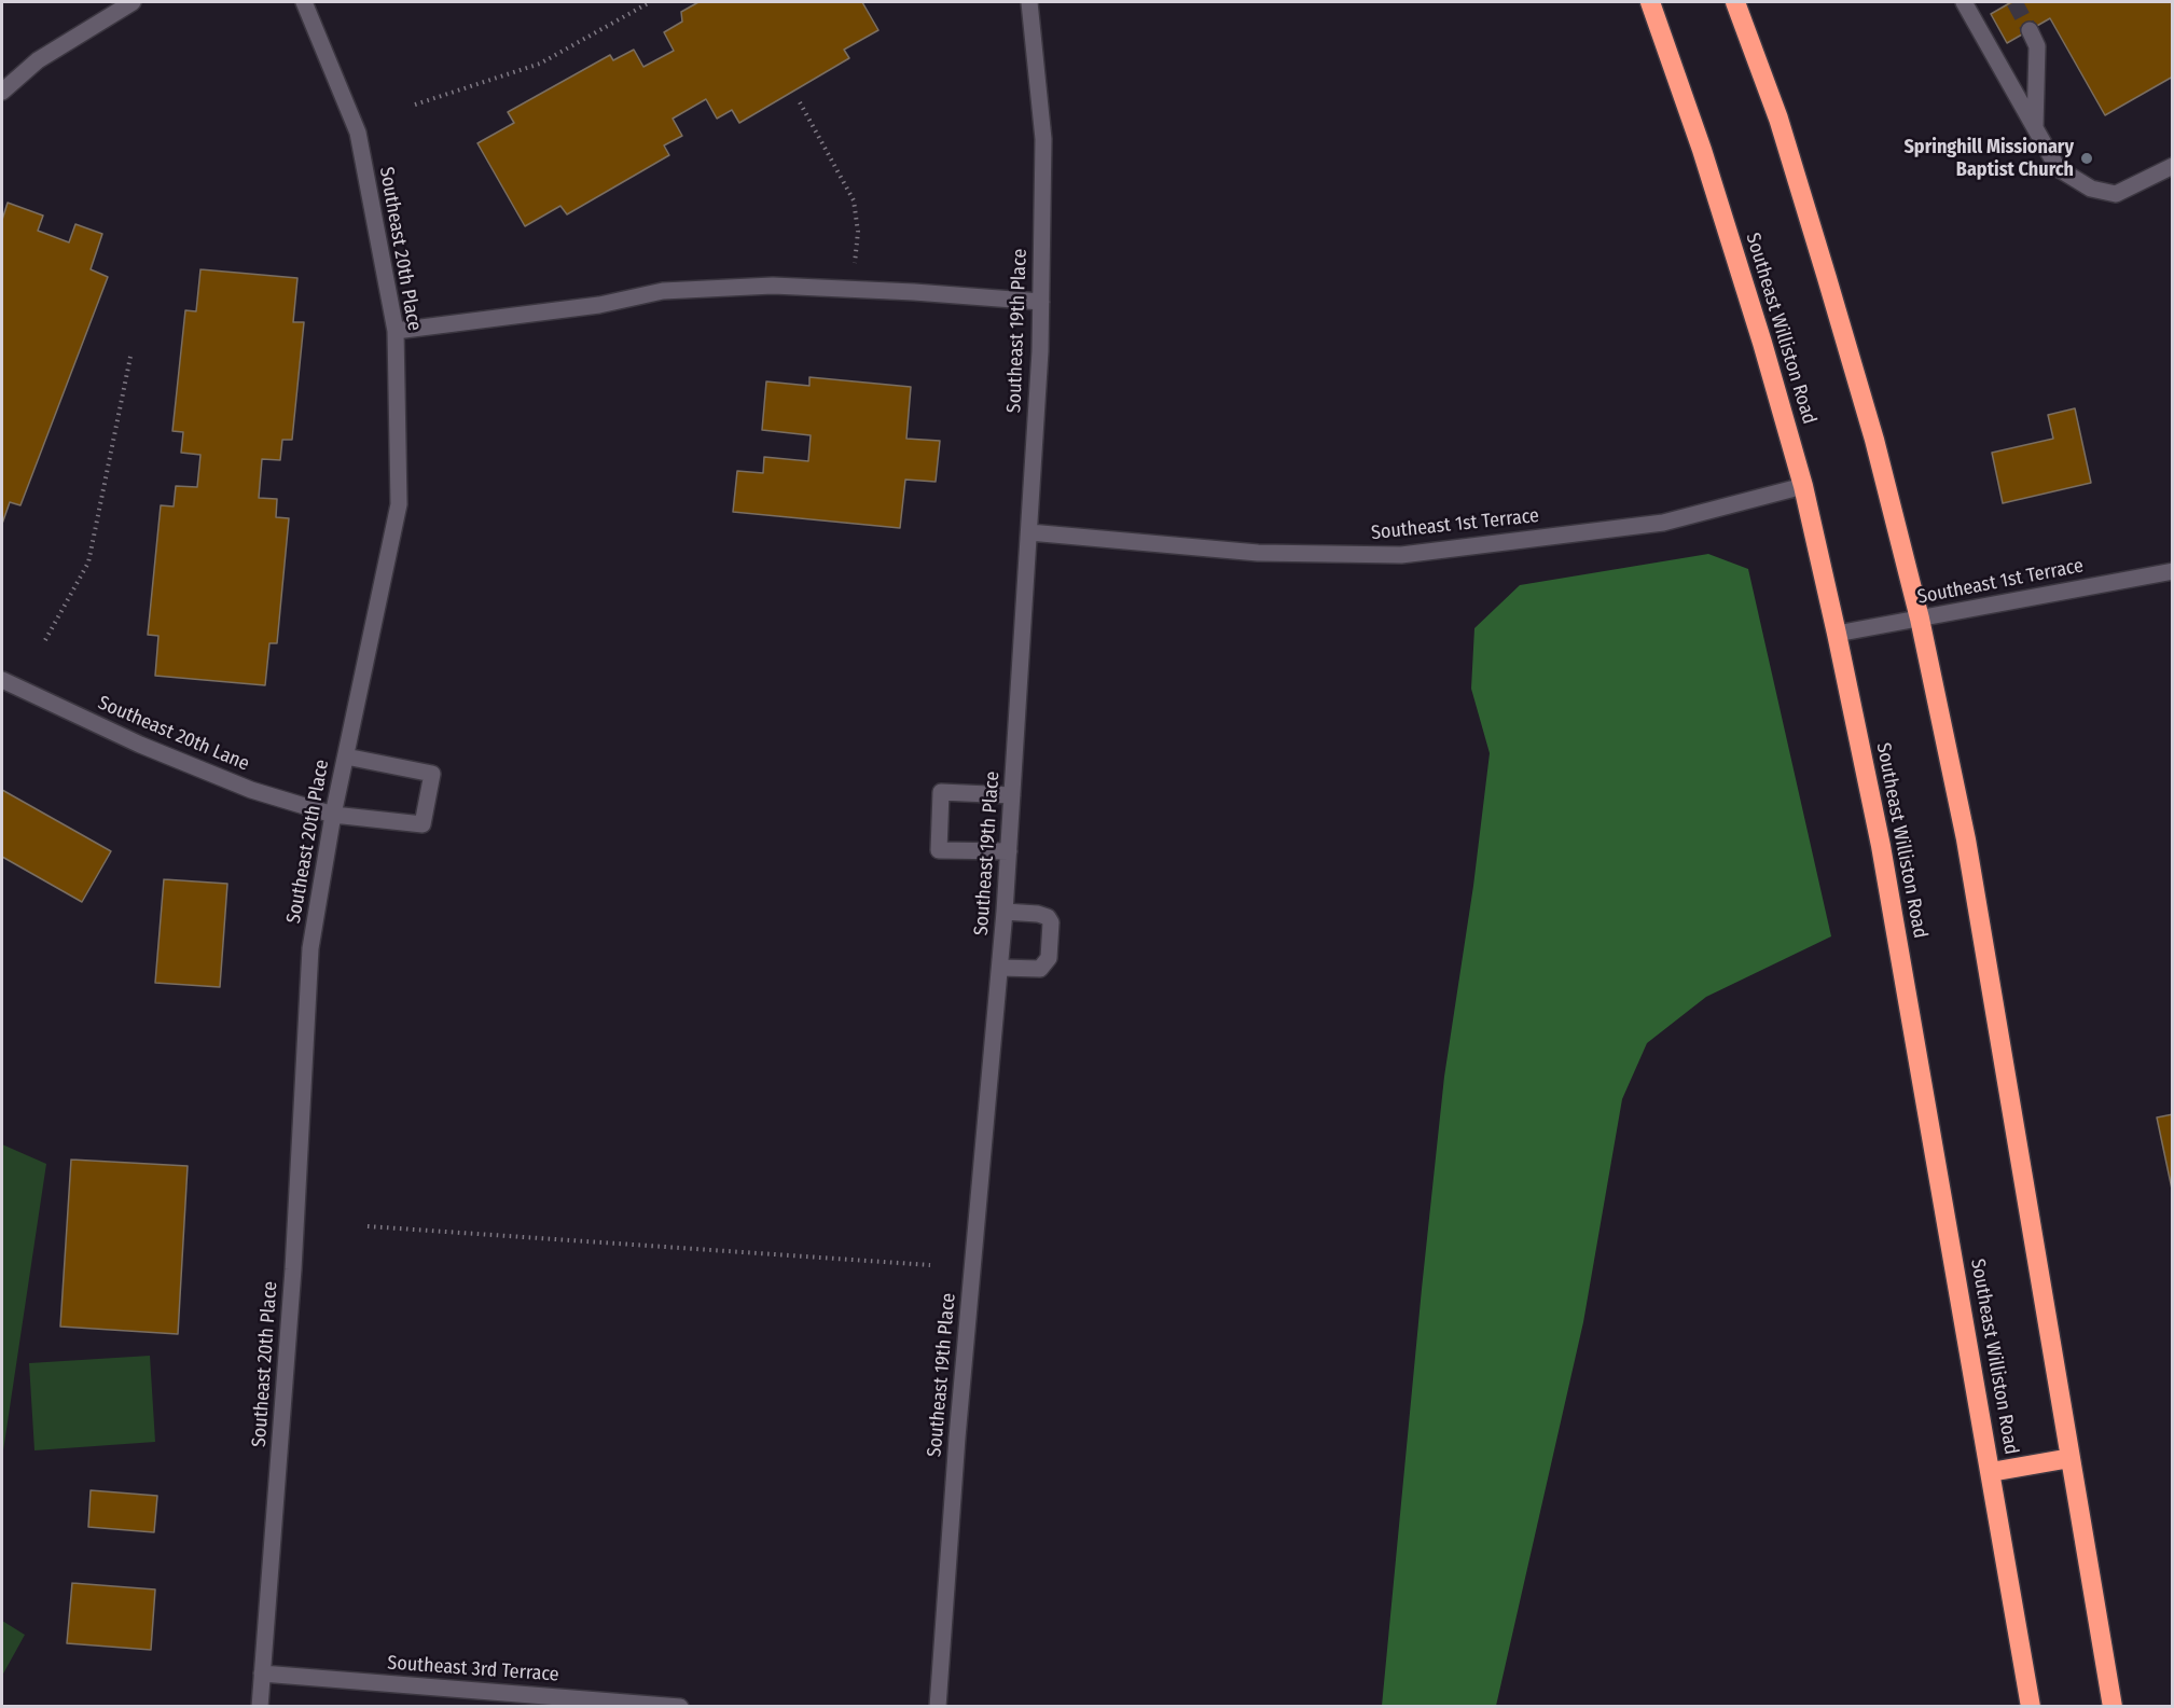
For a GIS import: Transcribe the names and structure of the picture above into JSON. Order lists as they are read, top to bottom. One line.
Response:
{"streets":{"highway":["Southeast Williston Road"],"street":["Southeast 20th Place","Southeast 19th Place","Southeast 1st Terrace","Southeast 20th Lane","Southeast 3rd Terrace"]},"crossings":[["Southeast 20th Place","Southeast 20th Lane"],["Southeast 20th Place","Southeast 3rd Terrace"],["Southeast Williston Road","Southeast 1st Terrace"],["Southeast 19th Place","Southeast 1st Terrace"]],"places":["Springhill Missionary Baptist Church"]}
